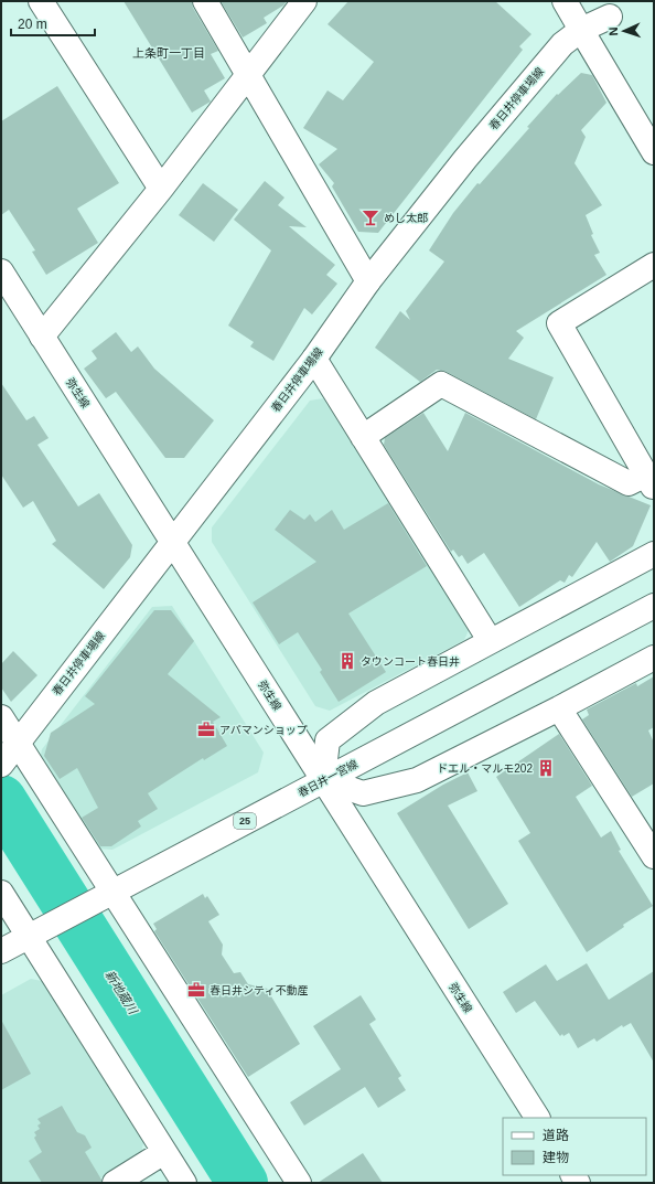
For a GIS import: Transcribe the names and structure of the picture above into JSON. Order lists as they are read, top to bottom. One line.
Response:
{"streets":{"street":["春日井停車場線","弥生線","春日井一宮線","25"]},"crossings":[["春日井停車場線","弥生線"],["弥生線","春日井一宮線"]],"districts":["上条町一丁目"],"water":["新地蔵川"],"places":{"bar":["めし太郎"],"building":["タウンコート春日井","ドエル・マルモ202"],"office":["アパマンショップ","春日井シティ不動産"]},"legend":["道路","建物"],"scale_bar":"20 m","north":"left"}
